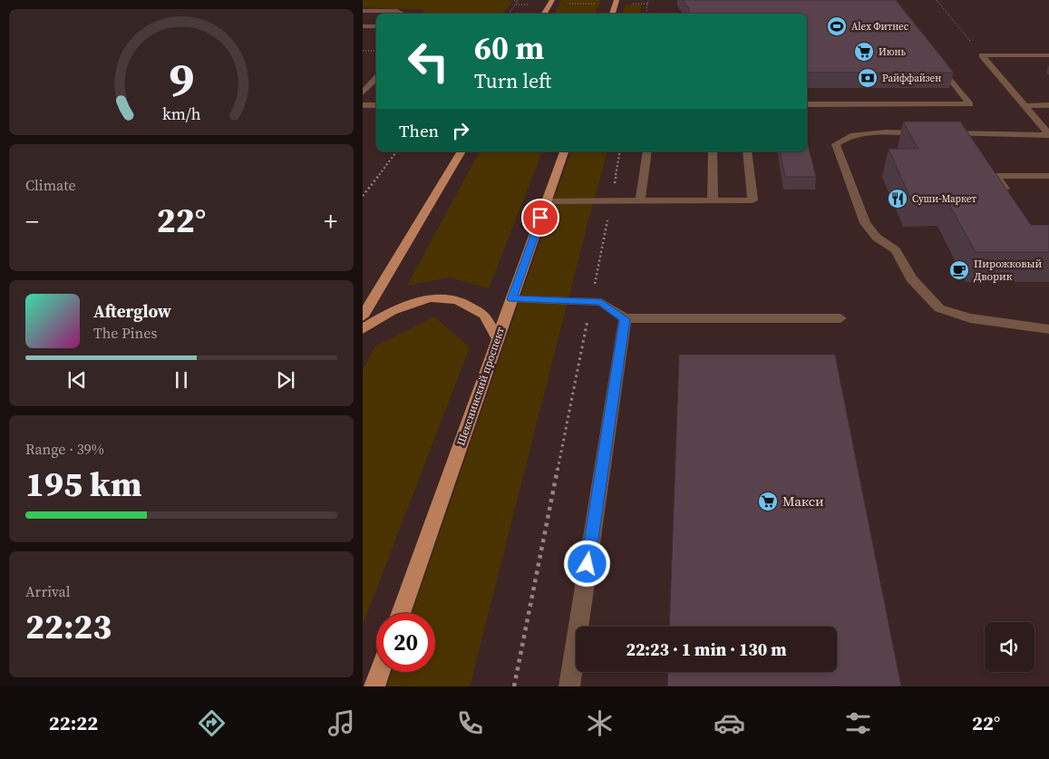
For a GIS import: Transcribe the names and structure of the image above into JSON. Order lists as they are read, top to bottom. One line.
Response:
{"streets":{"main road":["Шекснинский проспект"]},"places":{"sports":["Alex Фитнес"],"supermarket":["Июнь","Макси"],"bank":["Райффайзен"],"restaurant":["Суши-Маркет"],"cafe":["Пирожковый Дворик"]},"page":{"turn":["60 m","Turn left"],"then":"Then","tile":["Climate",["Range · 39%","195 km"],["Arrival","22:23"]],"heat":["−","22°","+"],"song":["Afterglow","The Pines"],"limit":"20","trip":"22:23 · 1 min · 130 m","tabs":["22:22","22°"],"gauge":["9","km/h"]}}
